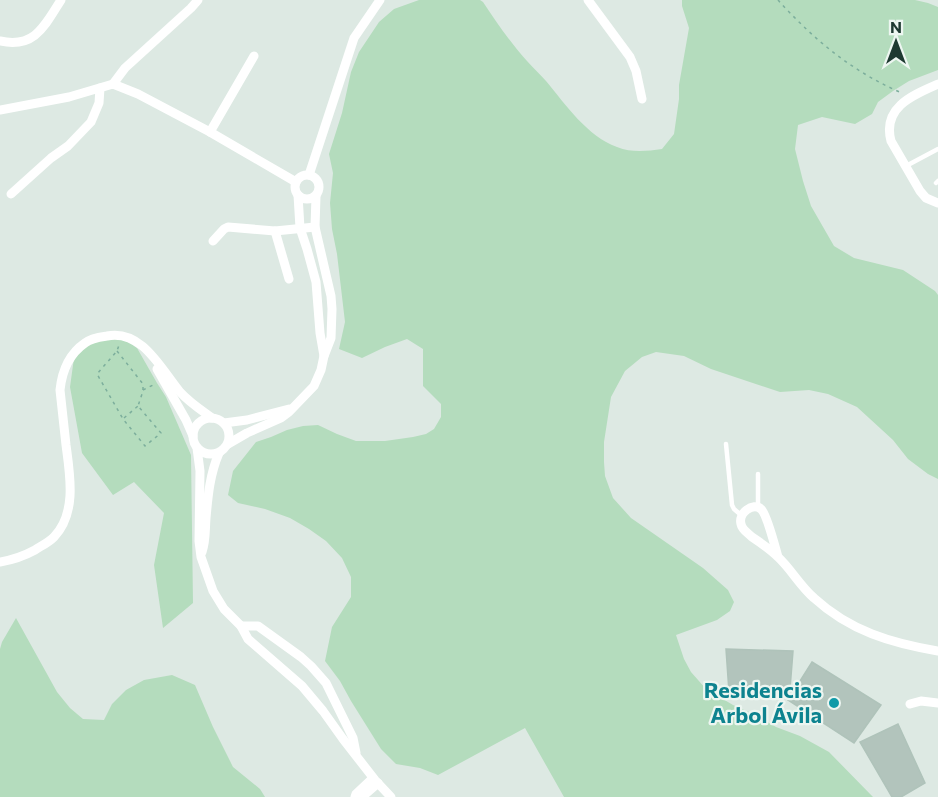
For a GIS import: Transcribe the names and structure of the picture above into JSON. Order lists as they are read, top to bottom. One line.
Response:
{"places":["Residencias Arbol Ávila"],"north":"top"}
